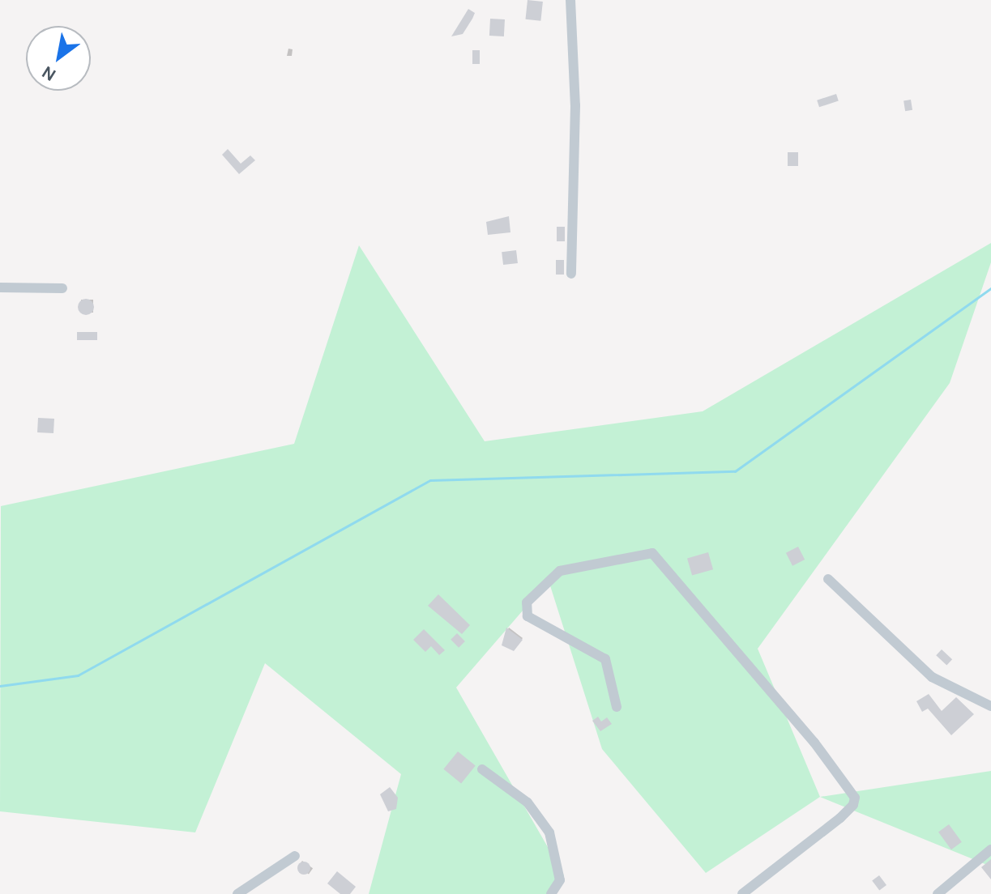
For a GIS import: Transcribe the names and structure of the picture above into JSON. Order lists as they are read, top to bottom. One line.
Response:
{"north":"bottom left"}
